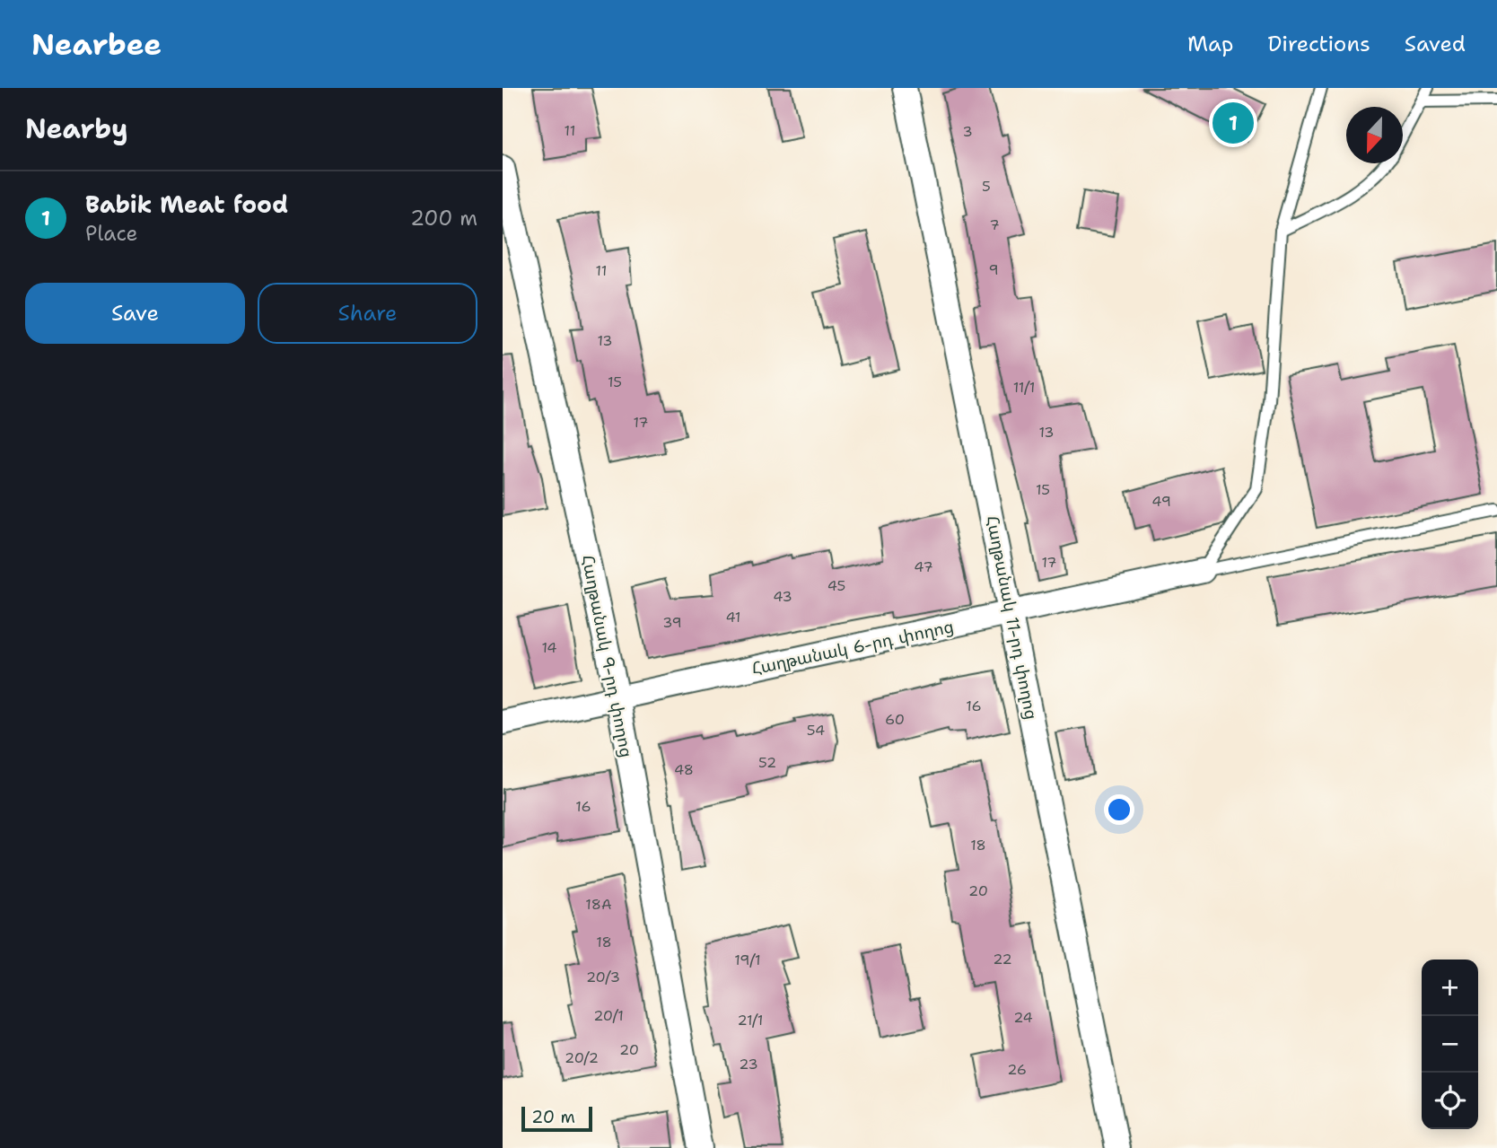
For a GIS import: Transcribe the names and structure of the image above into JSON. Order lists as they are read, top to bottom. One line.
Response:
{"streets":{"street":["Հաղթանակ 11-րդ փողոց","Հաղթանակ 6-րդ փողոց","Հաղթանակ 9-րդ փողոց"]},"crossings":[["Հաղթանակ 11-րդ փողոց","Հաղթանակ 6-րդ փողոց"],["Հաղթանակ 6-րդ փողոց","Հաղթանակ 9-րդ փողոց"]],"house_numbers":["11","3","5","7","9","11","13","15","11/1","17","13","15","49","17","47","45","43","41","39","14","16","60","54","52","48","16","18","20","18А","18","22","19/1","20/3","20/1","24","21/1","20","20/2","23","26"],"scale_bar":"20 m","north":"bottom","page":{"header":"Nearbee","nav":["Map","Directions","Saved"],"heading":"Nearby","pins":"1","list":[{"mark":"1","name":"Babik Meat food","note":"Place","value":"200 m"}],"buttons":["Save","Share"],"map_buttons":["+","−"],"scale":"20 m"}}
